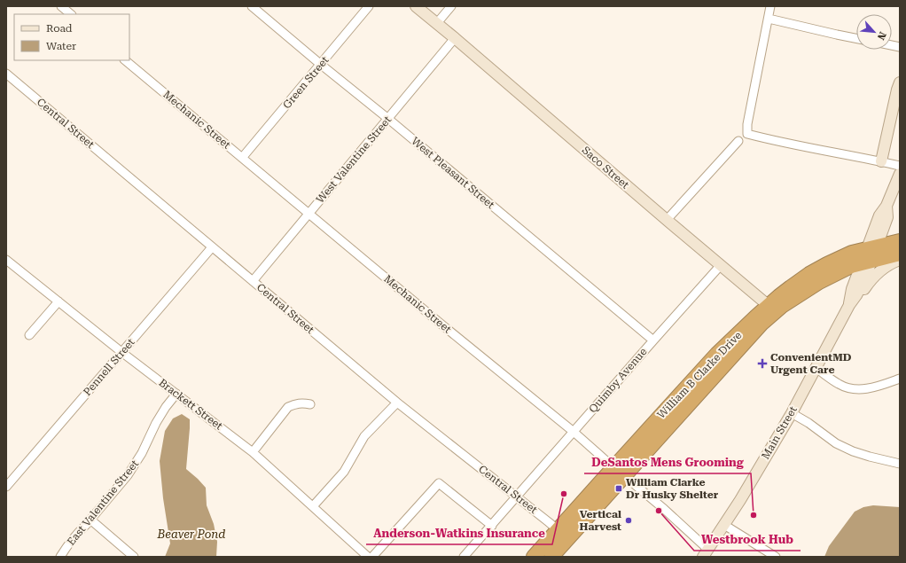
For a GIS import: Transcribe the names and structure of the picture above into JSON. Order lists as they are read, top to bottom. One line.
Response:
{"streets":{"highway":["William B Clarke Drive"],"main road":["Saco Street","Main Street"],"street":["Green Street","Mechanic Street","Central Street","West Valentine Street","West Pleasant Street","Pennell Street","Quimby Avenue","Brackett Street","East Valentine Street"]},"crossings":[["Green Street","Mechanic Street"],["Green Street","West Pleasant Street"],["Mechanic Street","West Valentine Street"],["Mechanic Street","William B Clarke Drive"],["Mechanic Street","Quimby Avenue"],["Mechanic Street","Main Street"],["Central Street","West Valentine Street"],["Central Street","Pennell Street"],["Central Street","William B Clarke Drive"],["Central Street","Quimby Avenue"],["West Valentine Street","Saco Street"],["West Valentine Street","West Pleasant Street"],["Saco Street","William B Clarke Drive"],["Saco Street","Quimby Avenue"],["West Pleasant Street","Quimby Avenue"],["Pennell Street","Brackett Street"],["William B Clarke Drive","Main Street"],["Brackett Street","East Valentine Street"]],"water":["Beaver Pond"],"places":{"health":["ConvenientMD Urgent Care"],"transit":["William Clarke Dr Husky Shelter"],"other":["Anderson-Watkins Insurance","Westbrook Hub","DeSantos Mens Grooming","Vertical Harvest"]},"legend":["Road","Water"],"north":"bottom right"}
